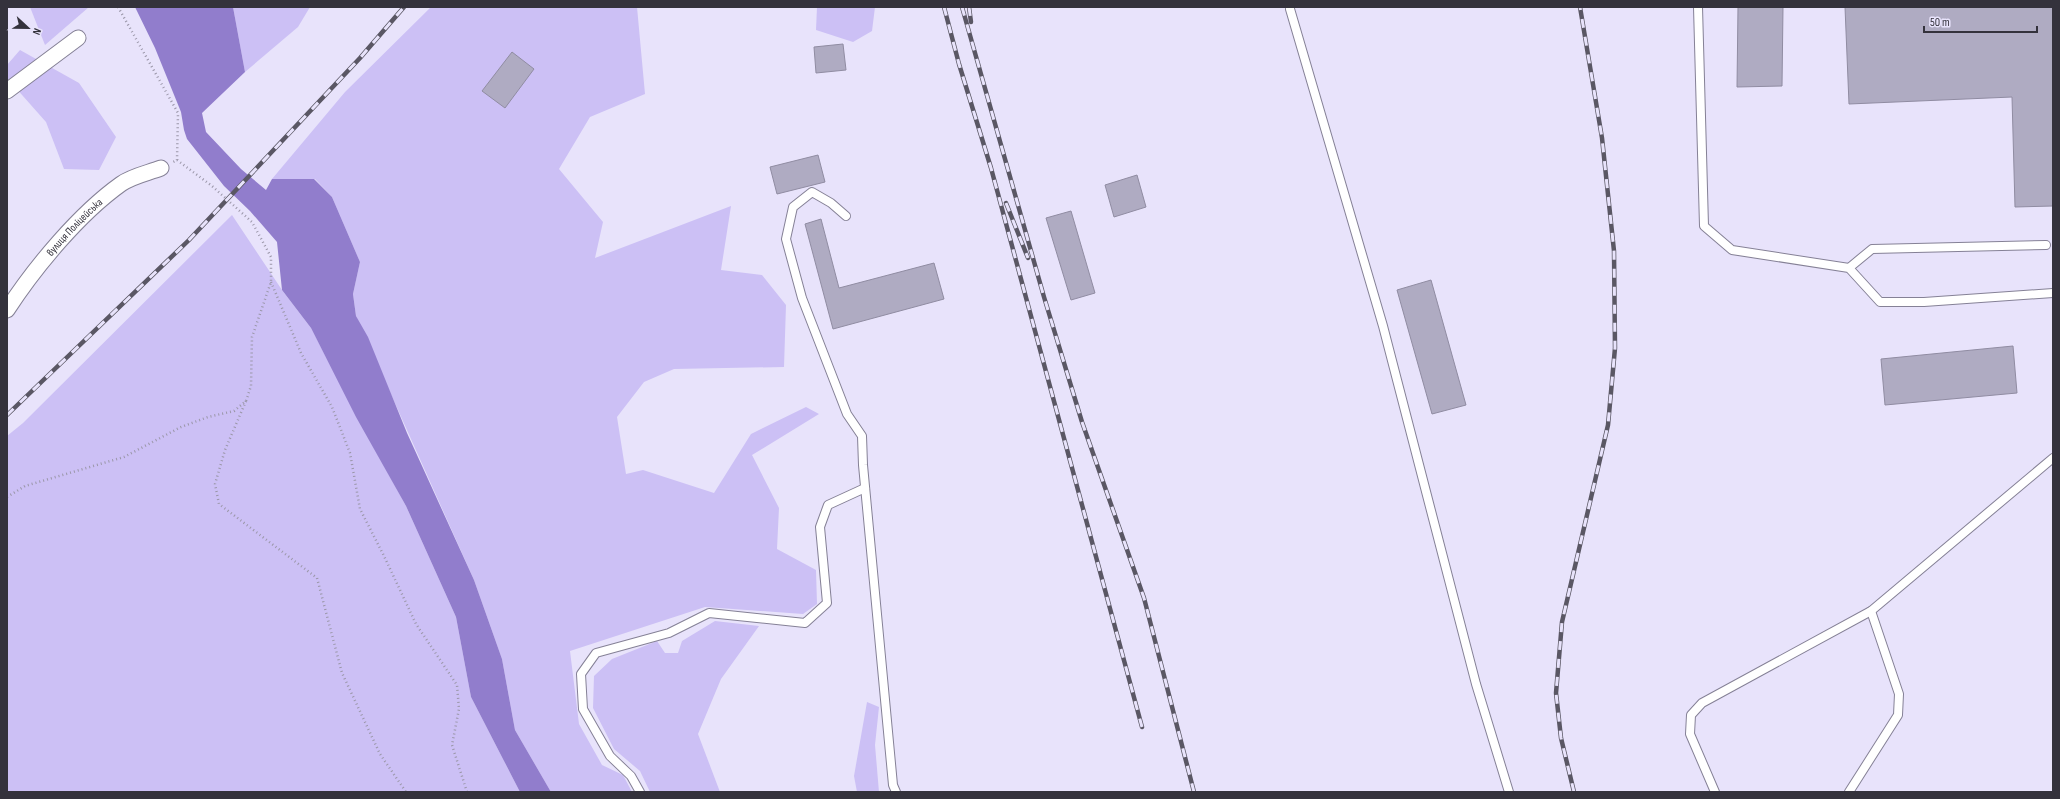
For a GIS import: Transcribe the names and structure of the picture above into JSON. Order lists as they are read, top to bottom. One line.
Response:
{"streets":{"street":["вулиця Поліцейська"]},"scale_bar":"50 m","north":"right"}
